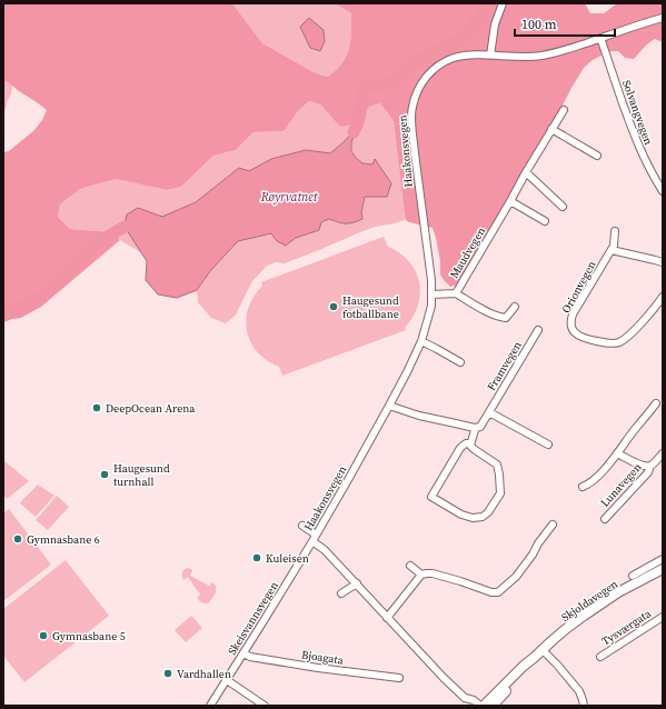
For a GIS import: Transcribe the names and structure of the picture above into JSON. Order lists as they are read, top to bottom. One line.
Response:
{"streets":{"main road":["Skjoldavegen"],"street":["Solvangvegen","Haakonsvegen","Maudvegen","Orionvegen","Framvegen","Lunavegen","Skeisvannsvegen","Tysværgata","Bjoagata"]},"crossings":[["Solvangvegen","Haakonsvegen"],["Haakonsvegen","Maudvegen"],["Haakonsvegen","Skjoldavegen"],["Haakonsvegen","Skeisvannsvegen"],["Skeisvannsvegen","Bjoagata"]],"water":["Røyrvatnet"],"places":["Haugesund fotballbane","DeepOcean Arena","Haugesund turnhall","Gymnasbane 6","Kuleisen","Gymnasbane 5","Vardhallen"],"scale_bar":"100 m"}
